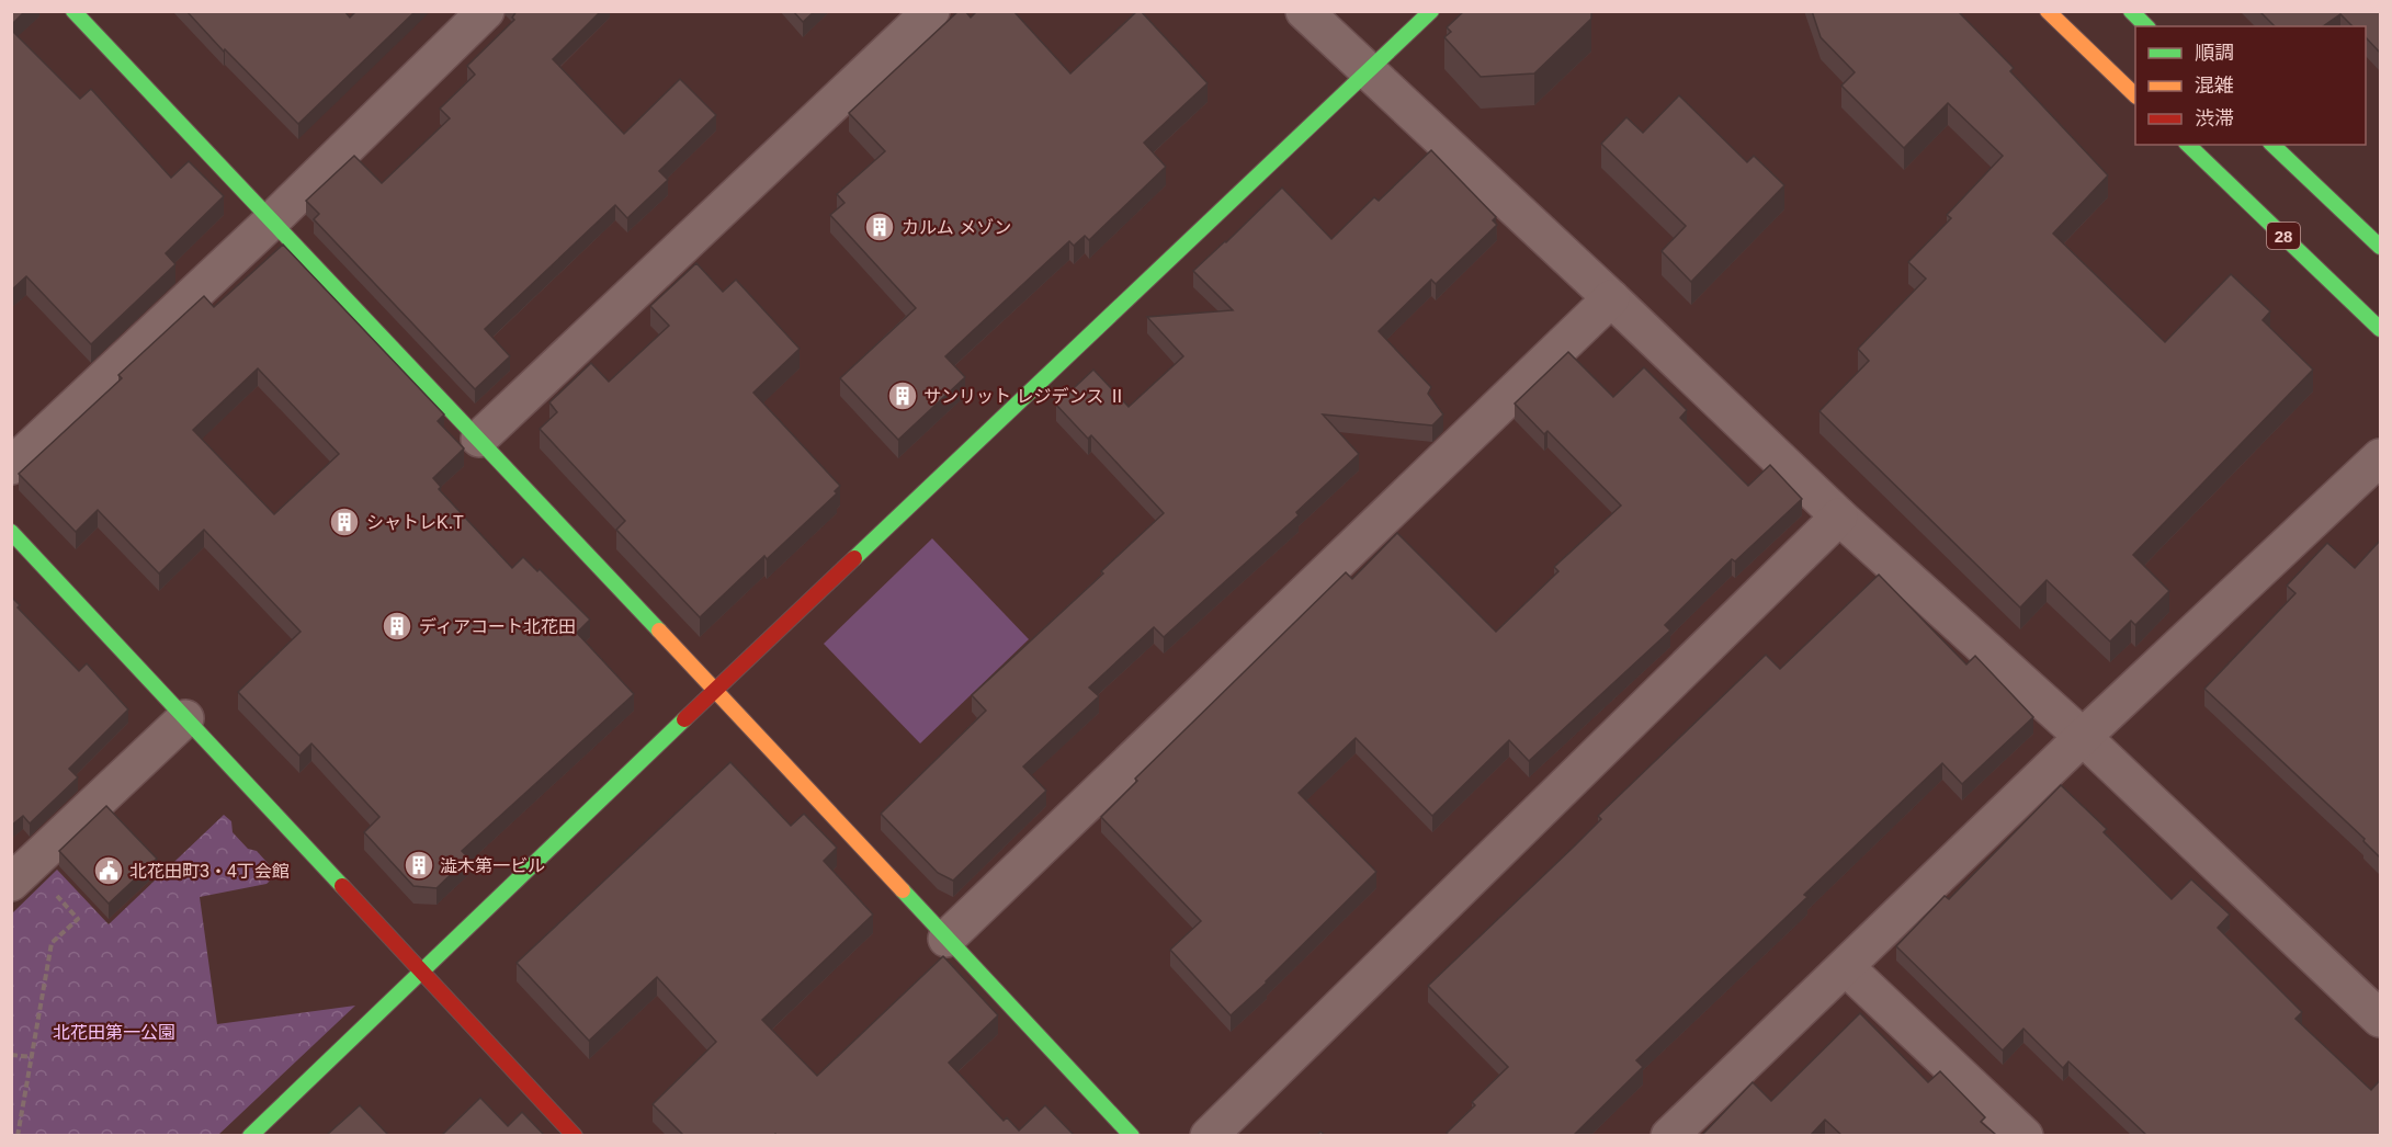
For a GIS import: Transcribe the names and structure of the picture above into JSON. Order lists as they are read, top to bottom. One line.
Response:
{"streets":{"street":["28"]},"parks":["北花田第一公園"],"places":{"building":["カルム メゾン","サンリット レジデンス Ⅱ","シャトレK.T","ディアコート北花田","澁木第一ビル"],"public building":["北花田町3・4丁会館"]},"legend":["順調","混雑","渋滞"]}
